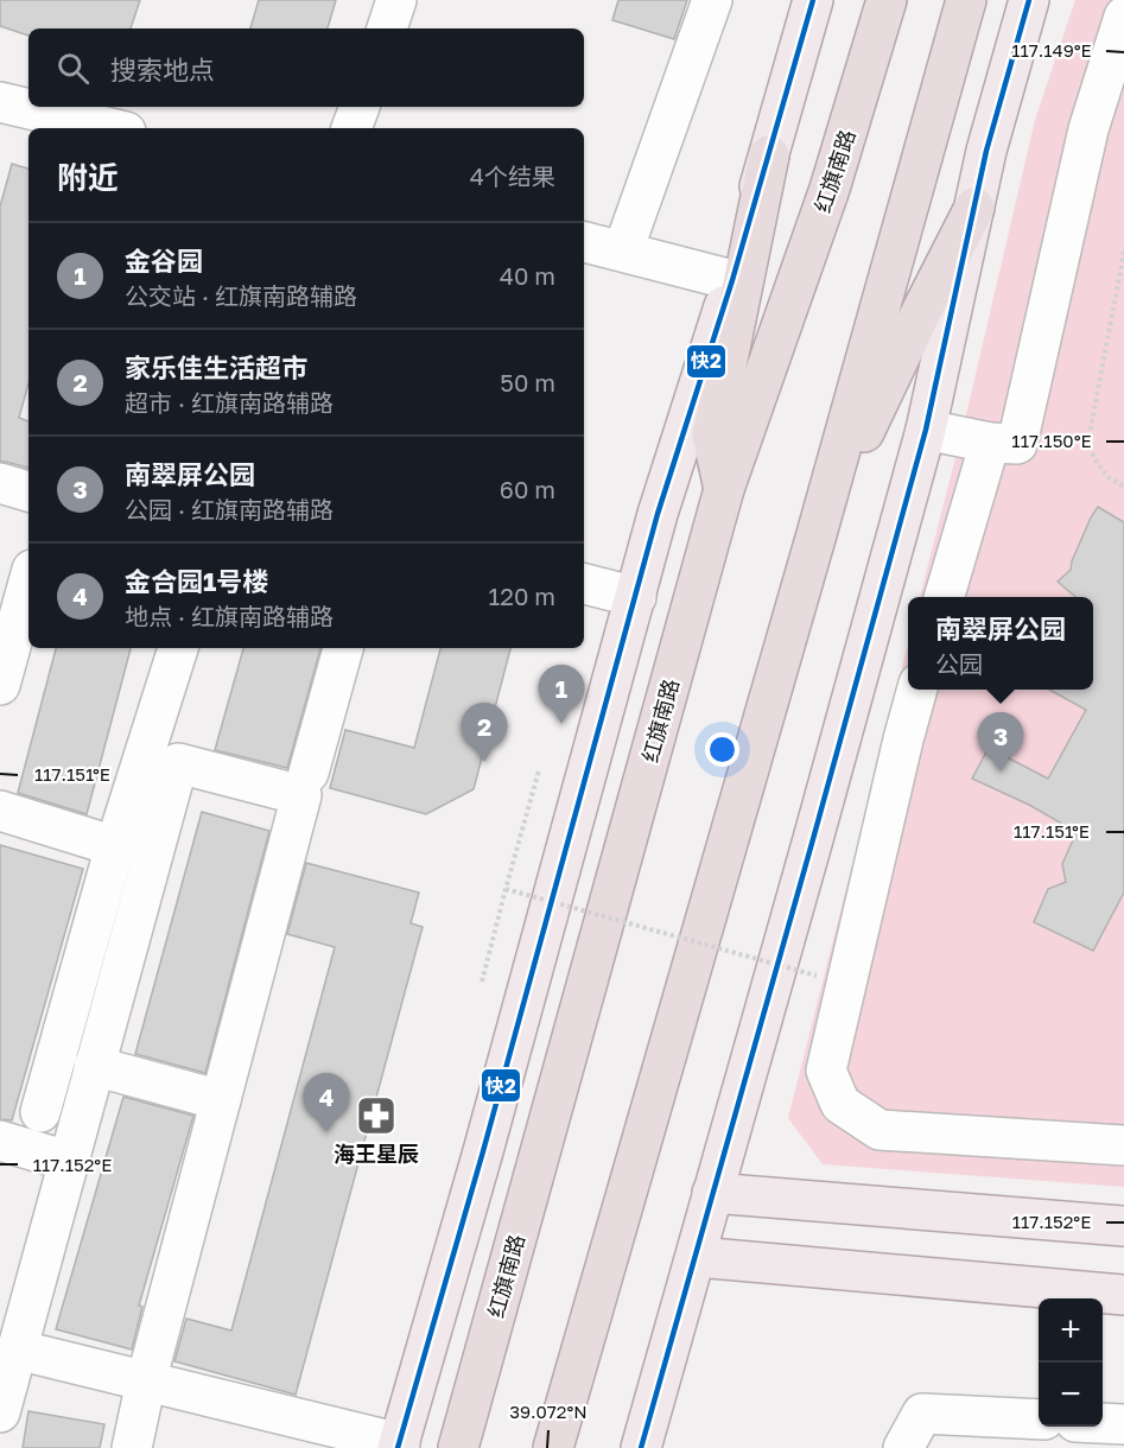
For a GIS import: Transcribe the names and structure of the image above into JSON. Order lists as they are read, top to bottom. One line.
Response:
{"streets":{"highway":["红旗南路"]},"places":{"pharmacy":["海王星辰"]},"lines":["transit line 快2"],"page":{"search":"搜索地点","heading":["附近","4个结果"],"list":[{"mark":"1","name":"金谷园","note":"公交站 · 红旗南路辅路","value":"40 m"},{"mark":"2","name":"家乐佳生活超市","note":"超市 · 红旗南路辅路","value":"50 m"},{"mark":"3","name":"南翠屏公园","note":"公园 · 红旗南路辅路","value":"60 m"},{"mark":"4","name":"金合园1号楼","note":"地点 · 红旗南路辅路","value":"120 m"}],"popup":["南翠屏公园","公园"],"pins":["1","2","3","4"],"map_buttons":["+","−"]},"coordinates":["117.149°E","117.150°E","117.151°E","117.152°E","39.072°N"]}
